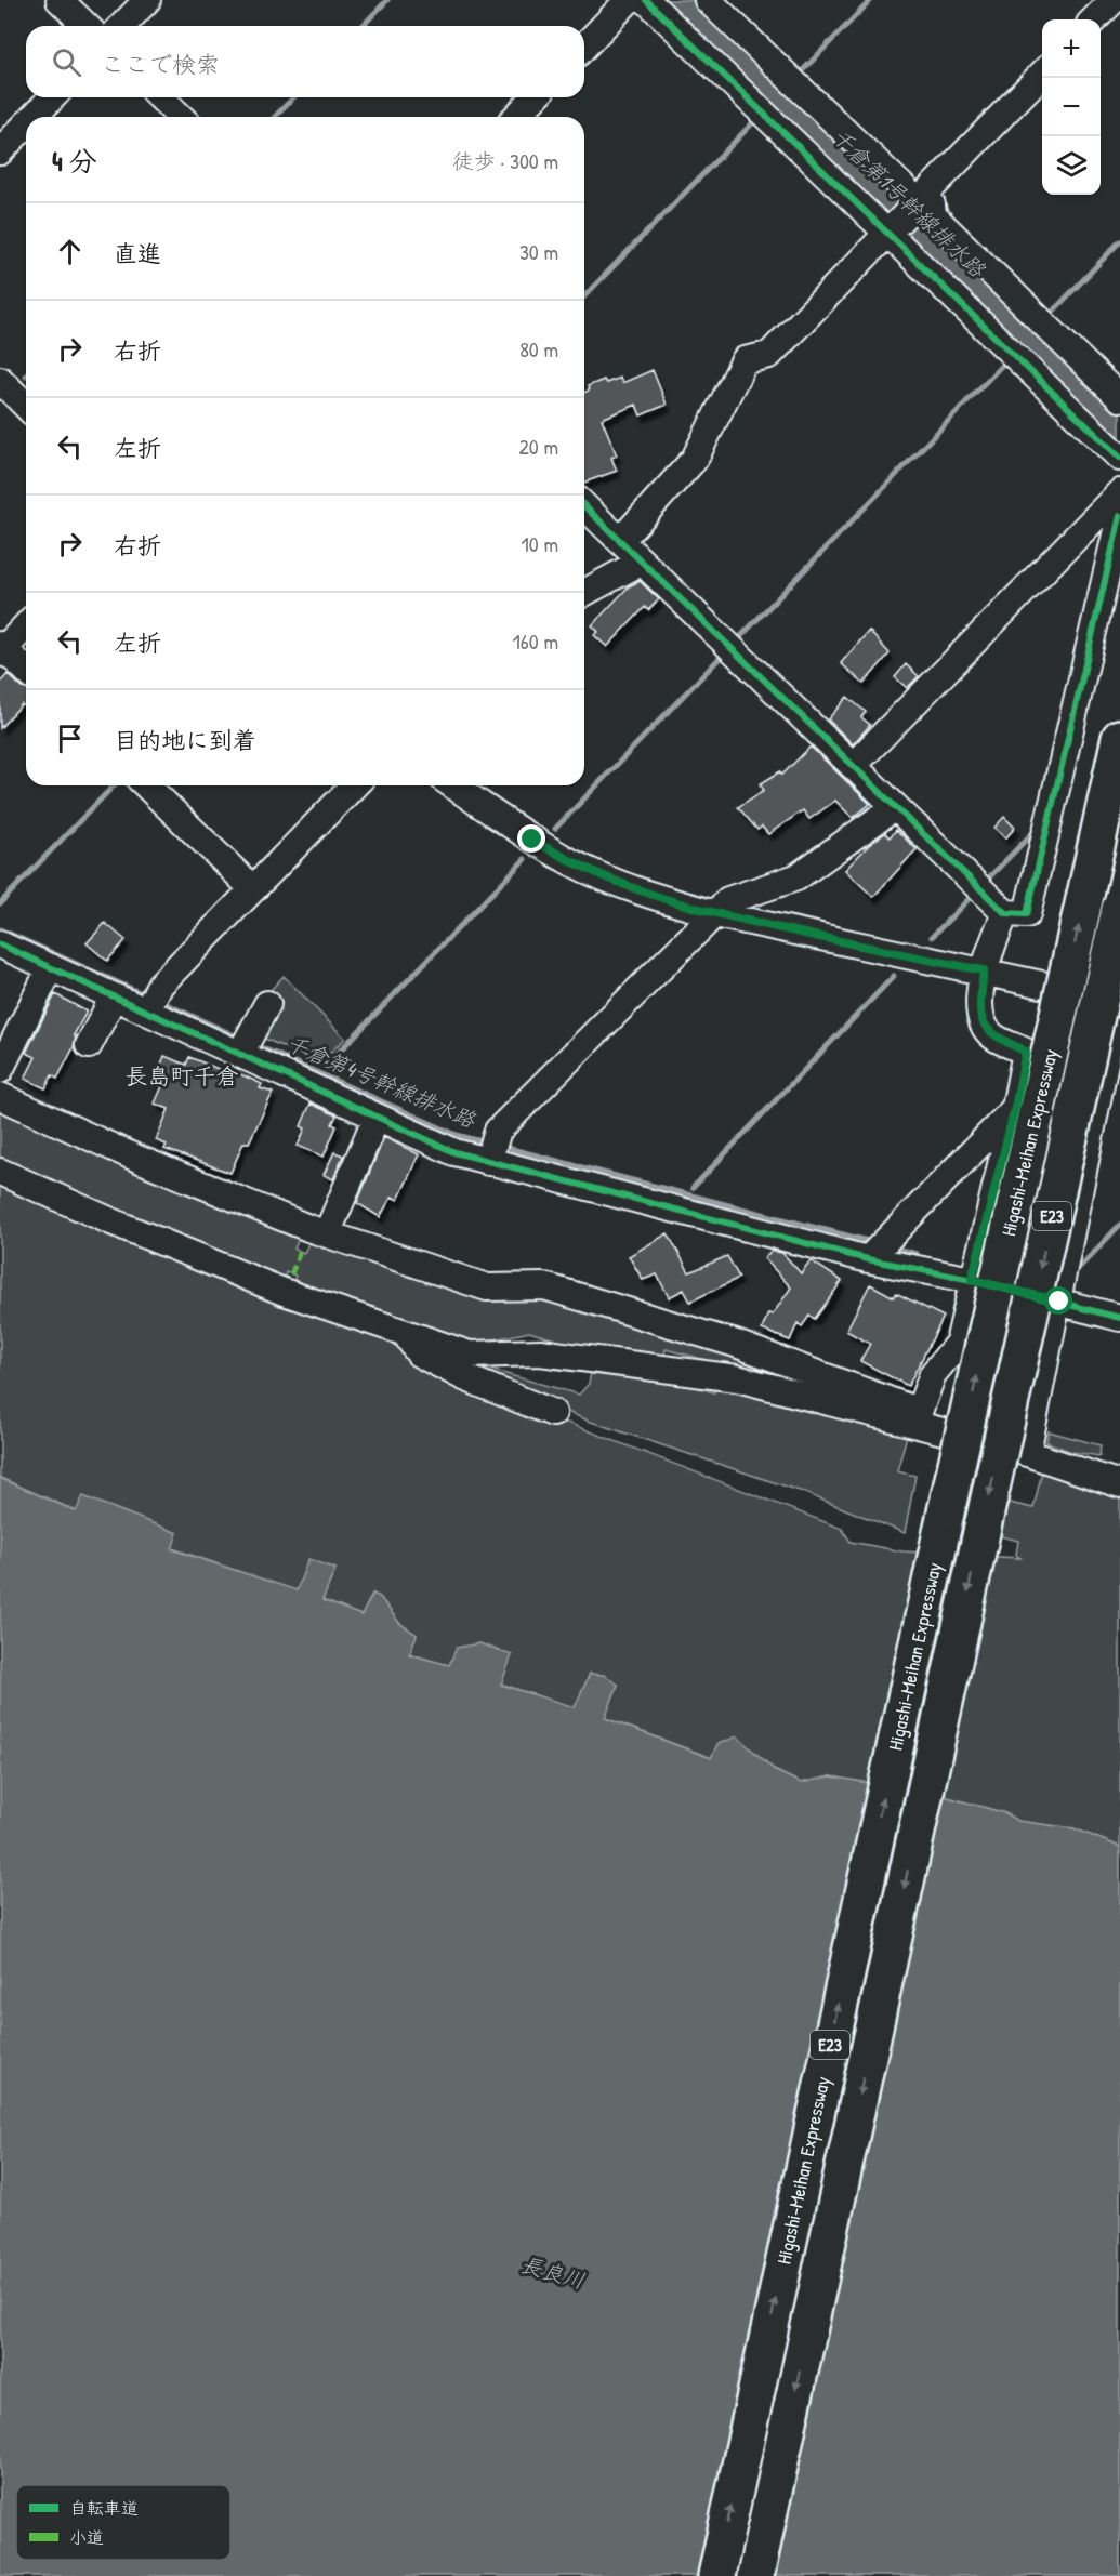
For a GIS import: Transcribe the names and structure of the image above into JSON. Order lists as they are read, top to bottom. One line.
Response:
{"streets":{"highway":["Higashi-Meihan Expressway","E23"]},"districts":["長島町千倉"],"water":["千倉第1号幹線排水路","千倉第4号幹線排水路","長良川"],"legend":["自転車道","小道"],"page":{"map_buttons":["+","−"],"search":"ここで検索","heading":["4 分","徒歩 · 300 m"],"list":[["直進","30 m"],["右折","80 m"],["左折","20 m"],["右折","10 m"],["左折","160 m"],"目的地に到着"]}}
